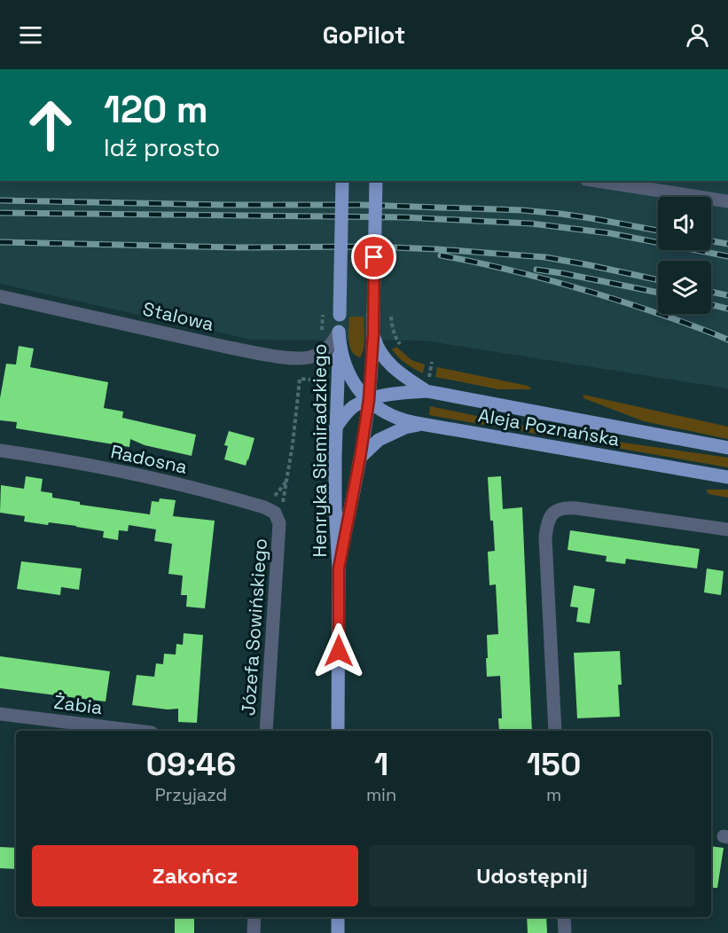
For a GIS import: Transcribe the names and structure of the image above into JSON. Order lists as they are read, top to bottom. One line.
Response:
{"streets":{"main road":["Aleja Poznańska","Henryka Siemiradzkiego"],"street":["Stalowa","Radosna","Józefa Sowińskiego","Żabia"]},"crossings":[["Stalowa","Aleja Poznańska"],["Stalowa","Henryka Siemiradzkiego"],["Aleja Poznańska","Henryka Siemiradzkiego"],["Radosna","Józefa Sowińskiego"]],"page":{"header":"GoPilot","turn":["120 m","Idź prosto"],"eta":["09:46","Przyjazd","1","min","150","m"],"buttons":["Zakończ","Udostępnij"]}}
